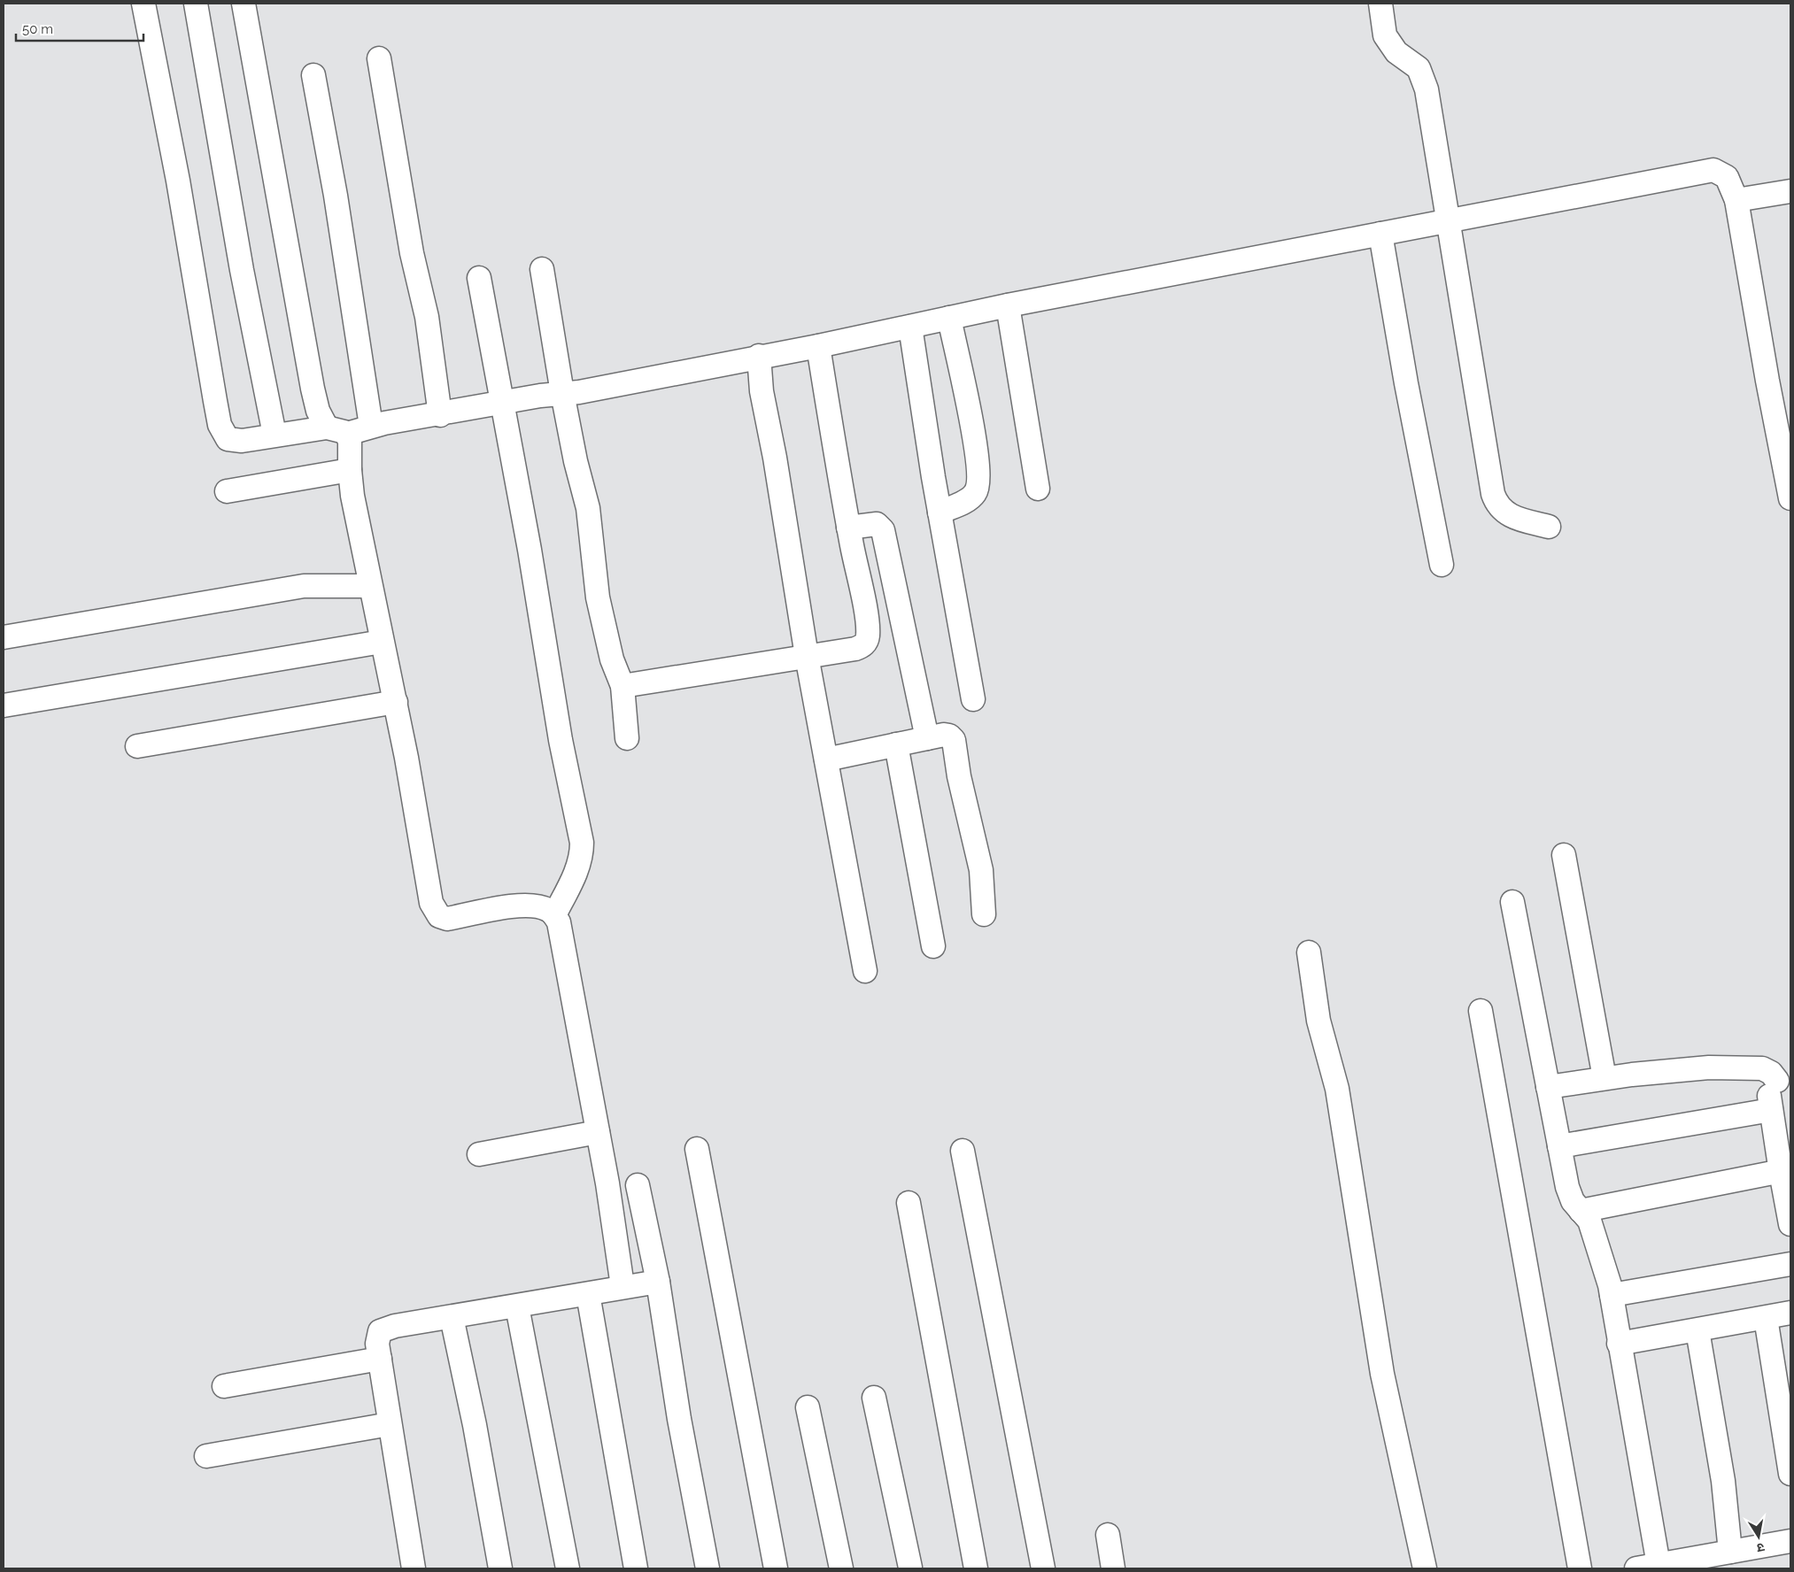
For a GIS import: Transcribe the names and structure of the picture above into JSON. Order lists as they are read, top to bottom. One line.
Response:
{"scale_bar":"50 m","north":"bottom"}
